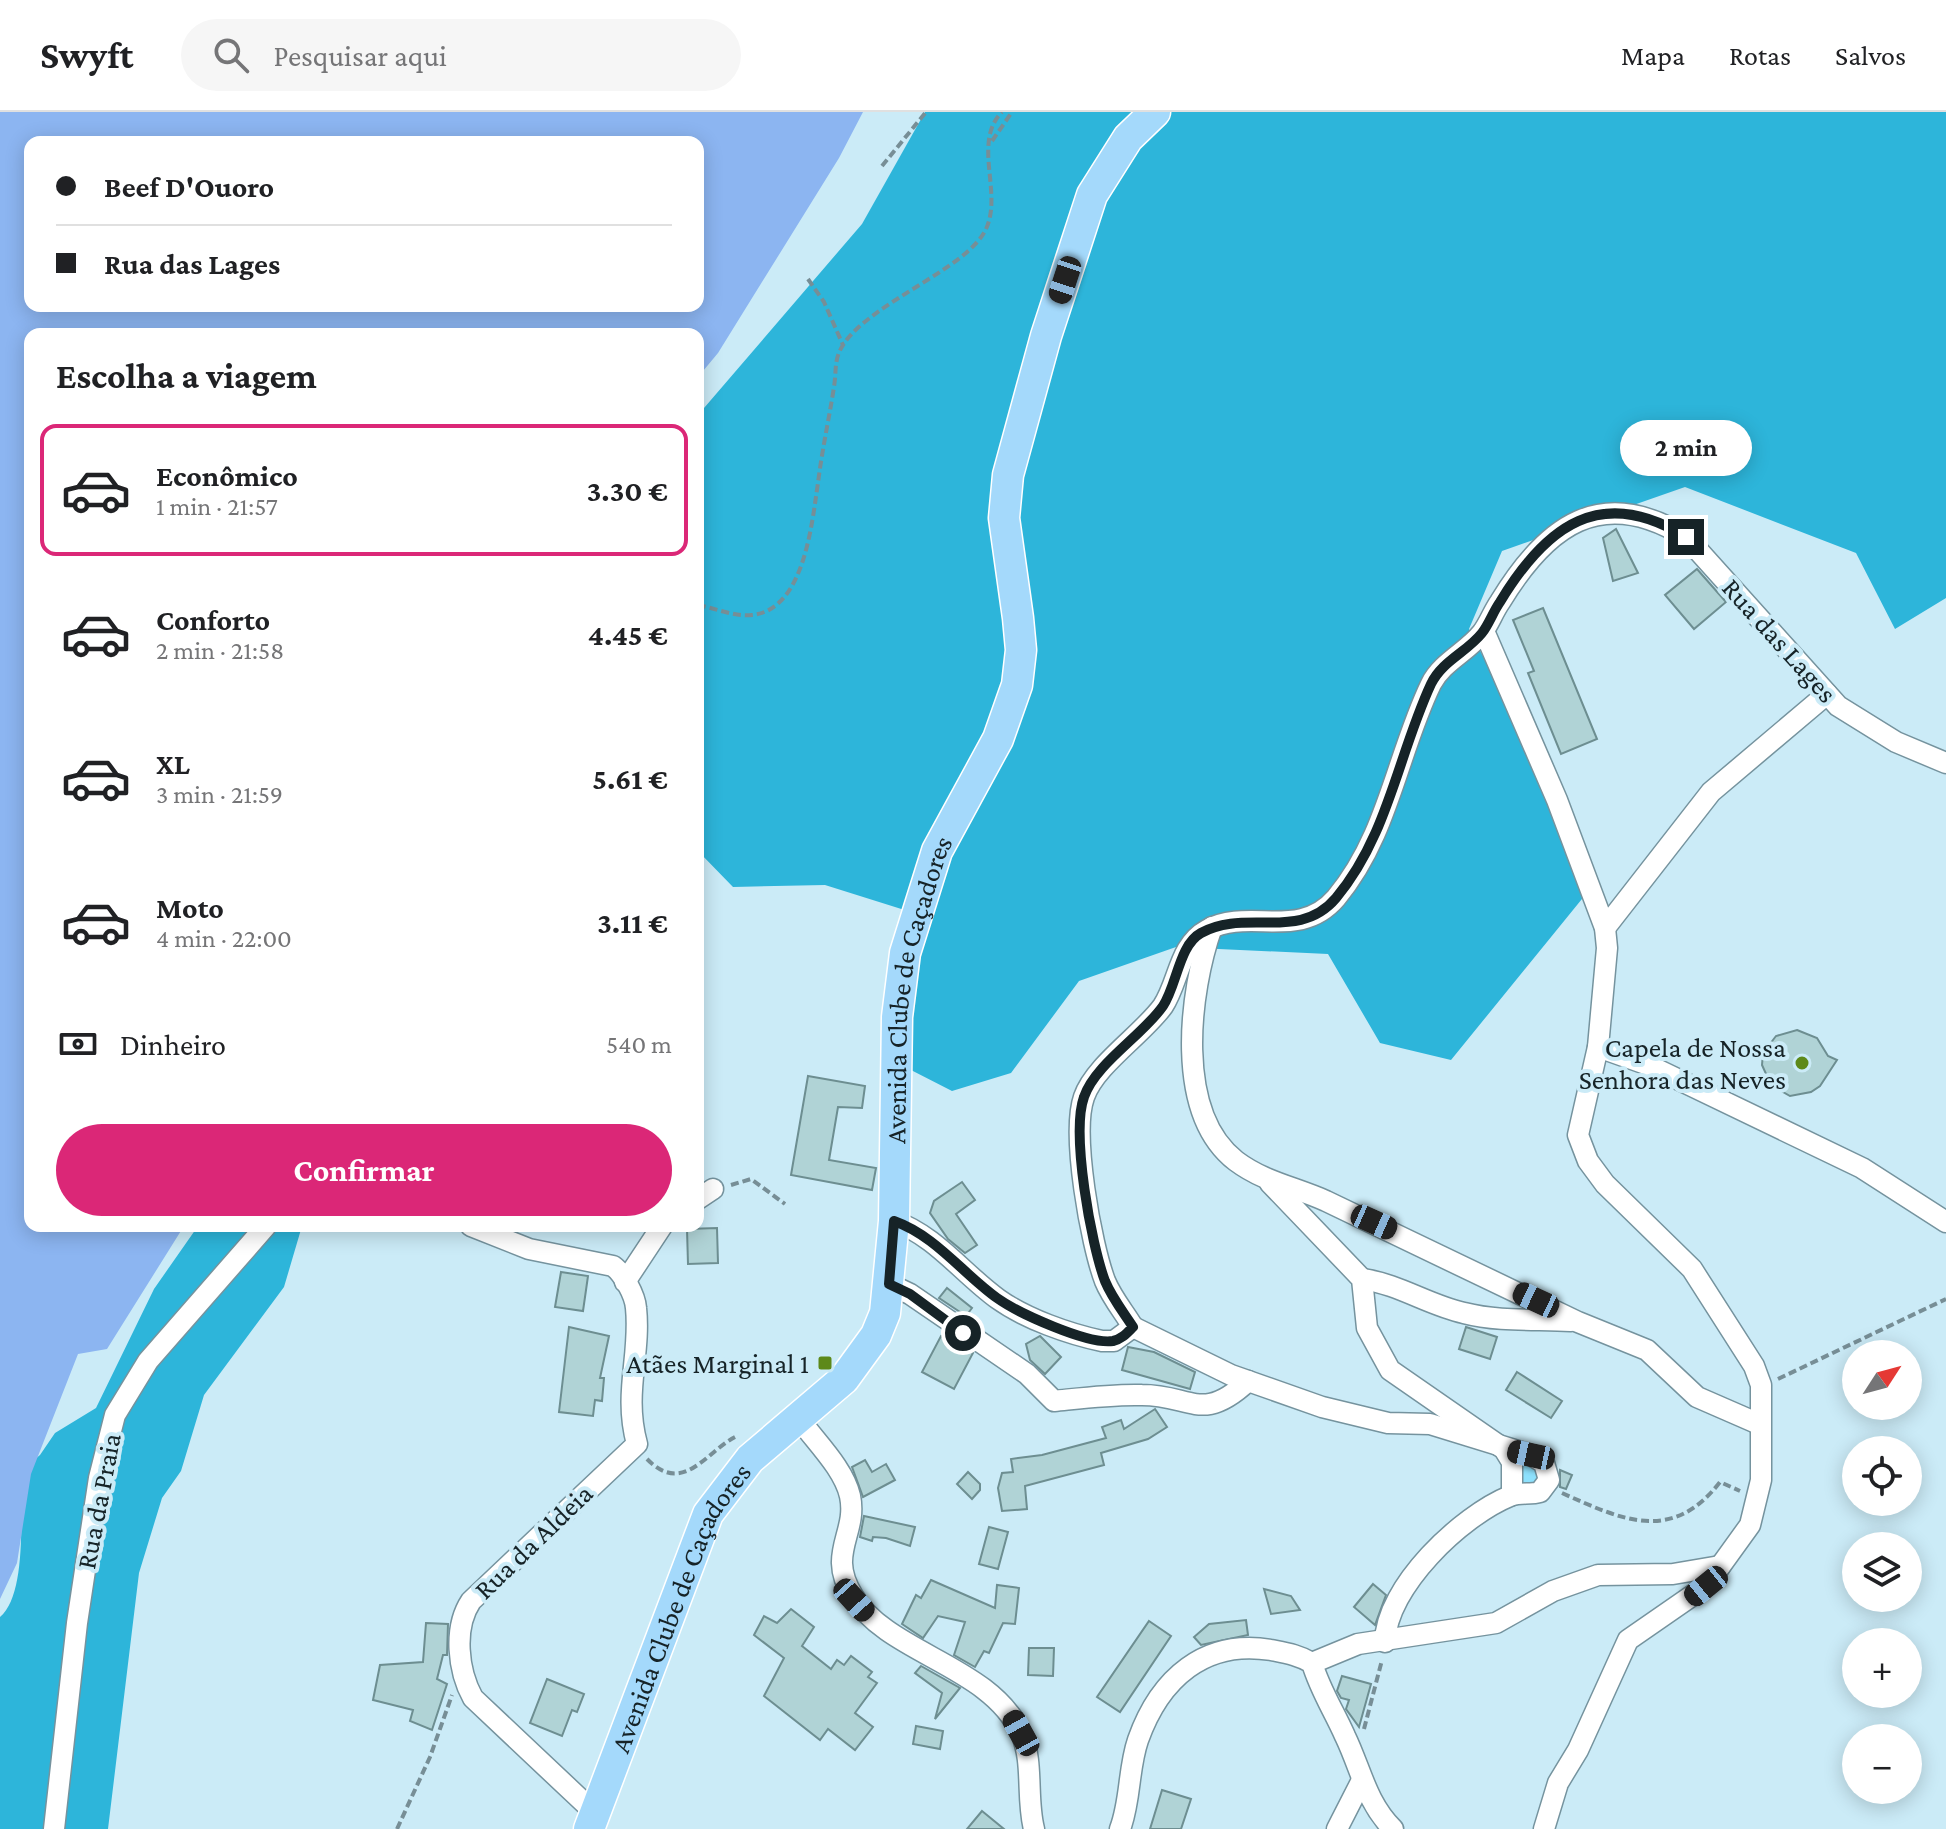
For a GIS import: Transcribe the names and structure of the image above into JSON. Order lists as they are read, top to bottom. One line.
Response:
{"streets":{"main road":["Avenida Clube de Caçadores"],"street":["Rua das Lages","Rua da Praia","Rua da Aldeia"]},"places":{"other":["Capela de Nossa Senhora das Neves"],"transit":["Atães Marginal 1"]},"north":"top right","page":{"header":"Swyft","search":"Pesquisar aqui","nav":["Mapa","Rotas","Salvos"],"banner":["Beef D'Ouoro","Rua das Lages"],"heading":"Escolha a viagem","bubble":"2 min","list":[{"name":"Econômico","note":"1 min · 21:57","value":"3.30 €"},{"name":"Conforto","note":"2 min · 21:58","value":"4.45 €"},{"name":"XL","note":"3 min · 21:59","value":"5.61 €"},{"name":"Moto","note":"4 min · 22:00","value":"3.11 €"}],"pay":["Dinheiro","540 m"],"buttons":"Confirmar","map_buttons":["+","−"]}}
